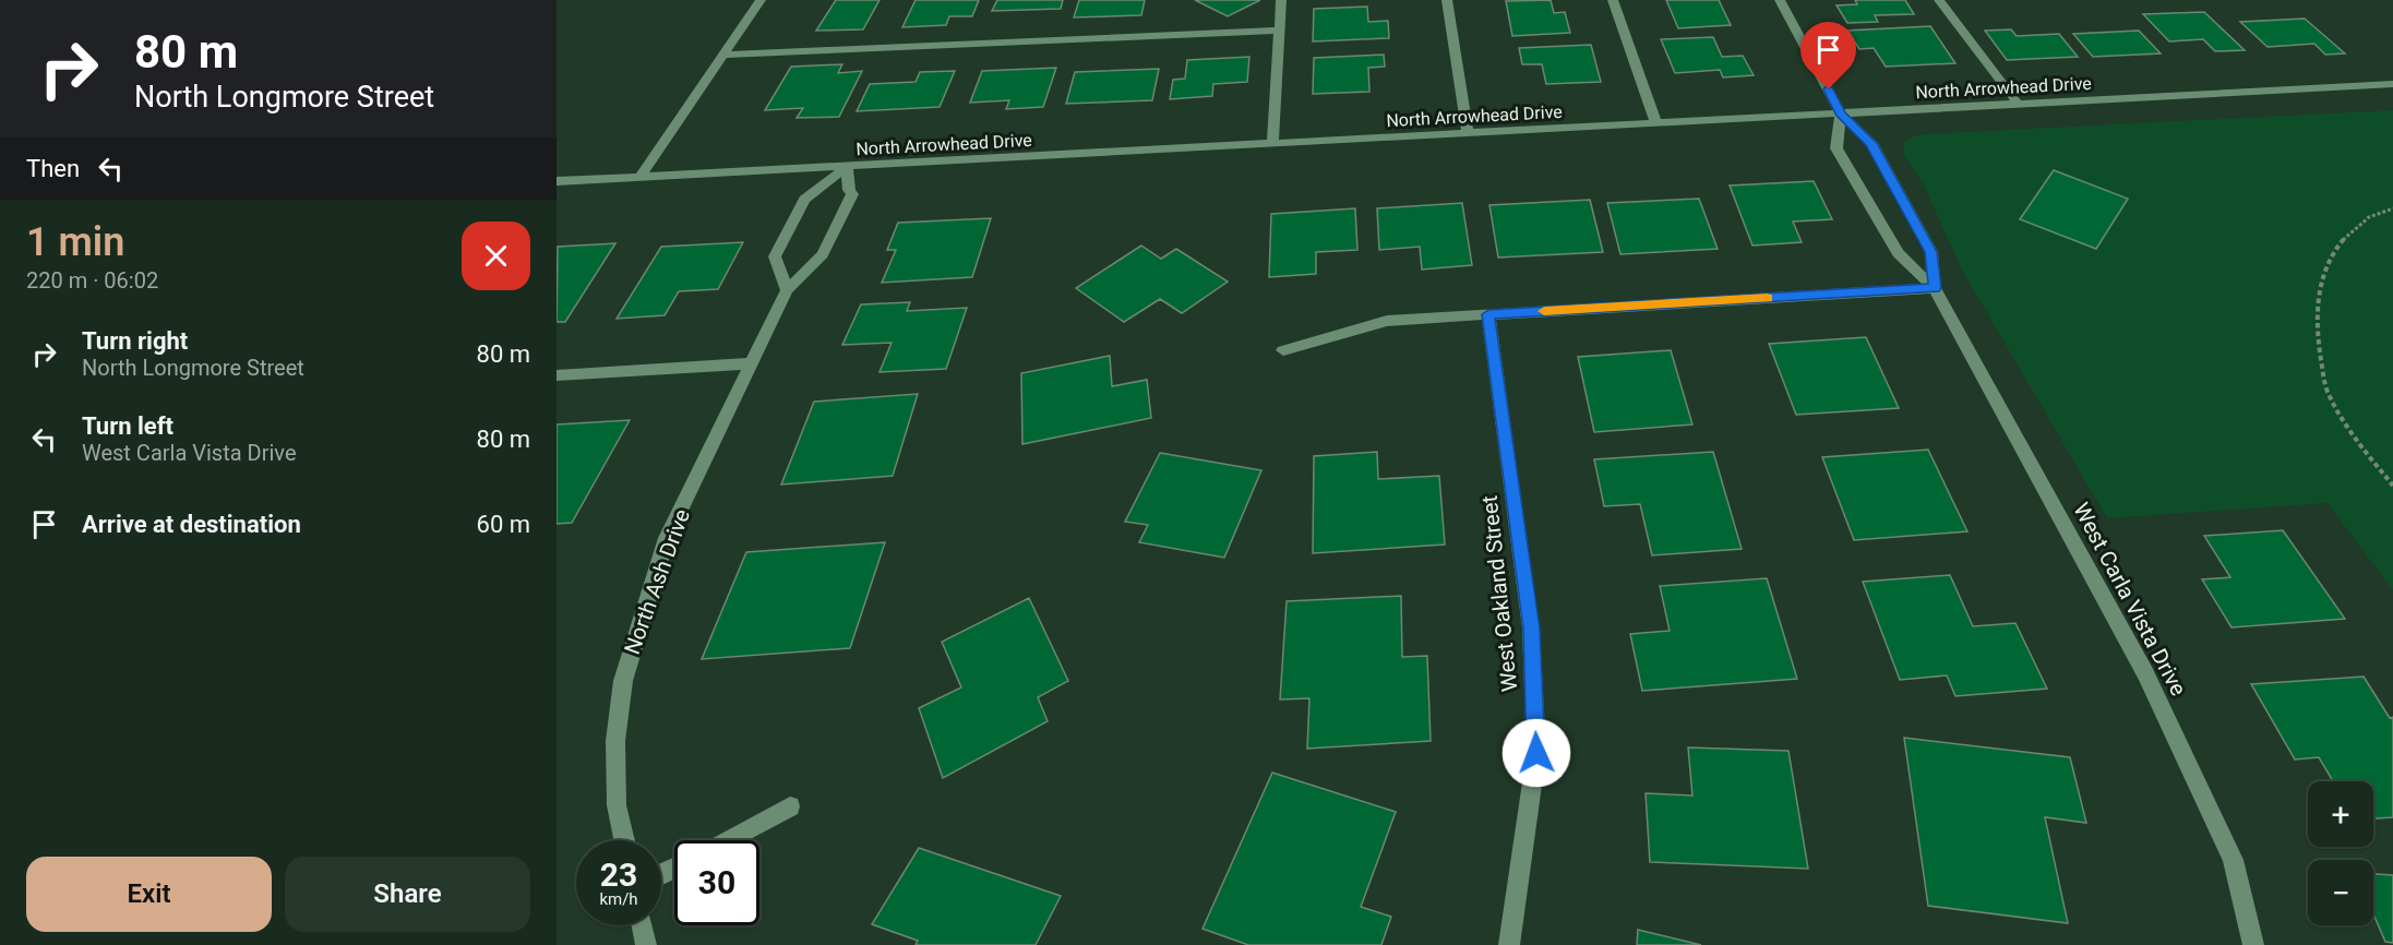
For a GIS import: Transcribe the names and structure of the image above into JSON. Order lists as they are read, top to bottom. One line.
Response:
{"streets":{"street":["North Arrowhead Drive","North Ash Drive","West Oakland Street","West Carla Vista Drive"]},"crossings":[["North Arrowhead Drive","North Ash Drive"],["North Arrowhead Drive","West Carla Vista Drive"]],"page":{"turn":["80 m","North Longmore Street"],"then":"Then","heading":["1 min","220 m · 06:02"],"list":[{"name":"Turn right","note":"North Longmore Street","value":"80 m"},{"name":"Turn left","note":"West Carla Vista Drive","value":"80 m"},{"name":"Arrive at destination","value":"60 m"}],"map_buttons":["+","−"],"speed":"23 km/h","limit":"30","buttons":["Exit","Share"]}}
